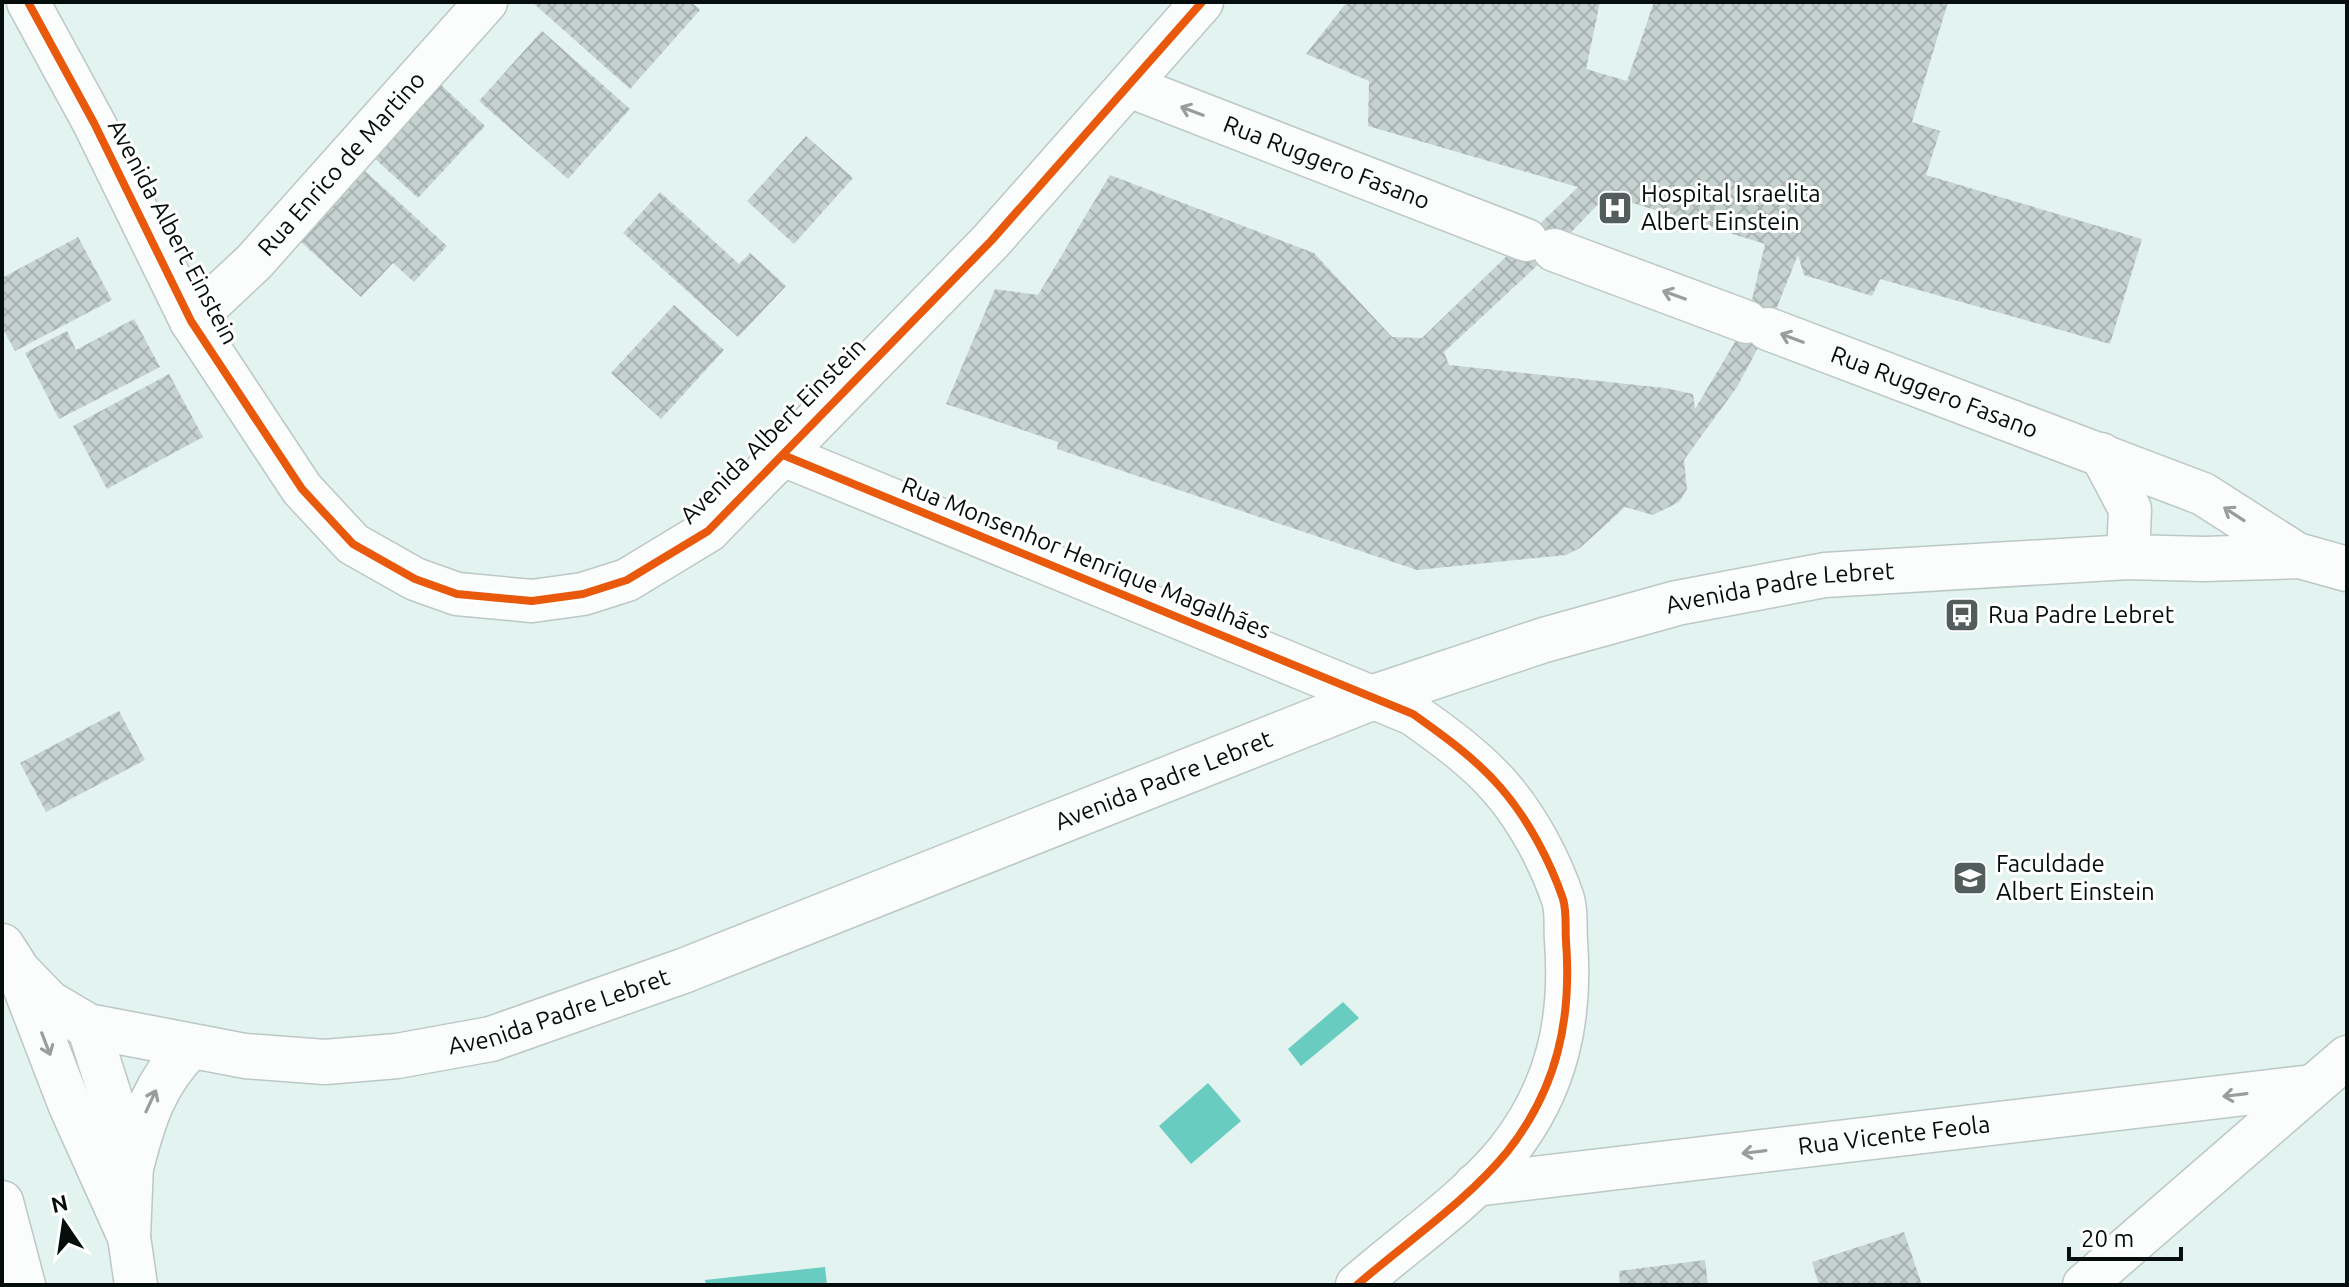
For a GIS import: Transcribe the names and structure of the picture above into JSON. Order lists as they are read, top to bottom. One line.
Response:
{"streets":{"main road":["Avenida Padre Lebret"],"street":["Rua Ruggero Fasano","Rua Enrico de Martino","Avenida Albert Einstein","Rua Monsenhor Henrique Magalhães","Rua Vicente Feola"]},"crossings":[["Rua Ruggero Fasano","Avenida Albert Einstein"],["Rua Ruggero Fasano","Avenida Padre Lebret"],["Rua Enrico de Martino","Avenida Albert Einstein"],["Avenida Albert Einstein","Rua Monsenhor Henrique Magalhães"],["Rua Monsenhor Henrique Magalhães","Avenida Padre Lebret"],["Rua Monsenhor Henrique Magalhães","Rua Vicente Feola"]],"one_way":["Rua Ruggero Fasano","Rua Vicente Feola"],"places":{"hospital":["Hospital Israelita Albert Einstein"],"bus stop":["Rua Padre Lebret"],"school or university":["Faculdade Albert Einstein"]},"scale_bar":"20 m","north":"top"}
